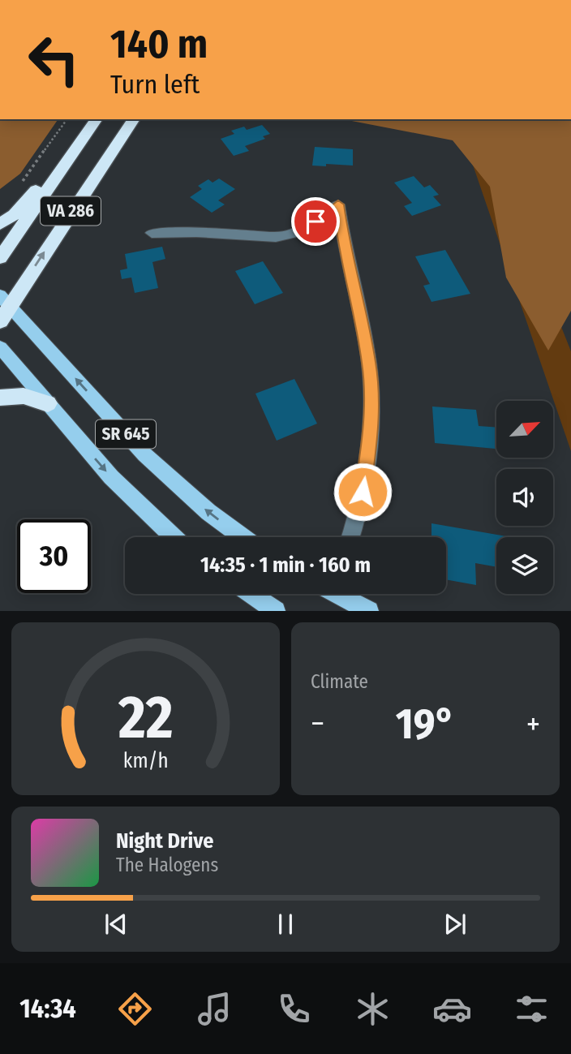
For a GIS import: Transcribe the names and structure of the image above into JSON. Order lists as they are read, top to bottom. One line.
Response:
{"streets":{"highway":["VA 286"],"main road":["SR 645"]},"crossings":[["VA 286","SR 645"]],"north":"top right","page":{"turn":["140 m","Turn left"],"limit":"30","trip":"14:35 · 1 min · 160 m","tile":"Climate","heat":["−","19°","+"],"song":["Night Drive","The Halogens"],"tabs":"14:34","gauge":["22","km/h"]}}
